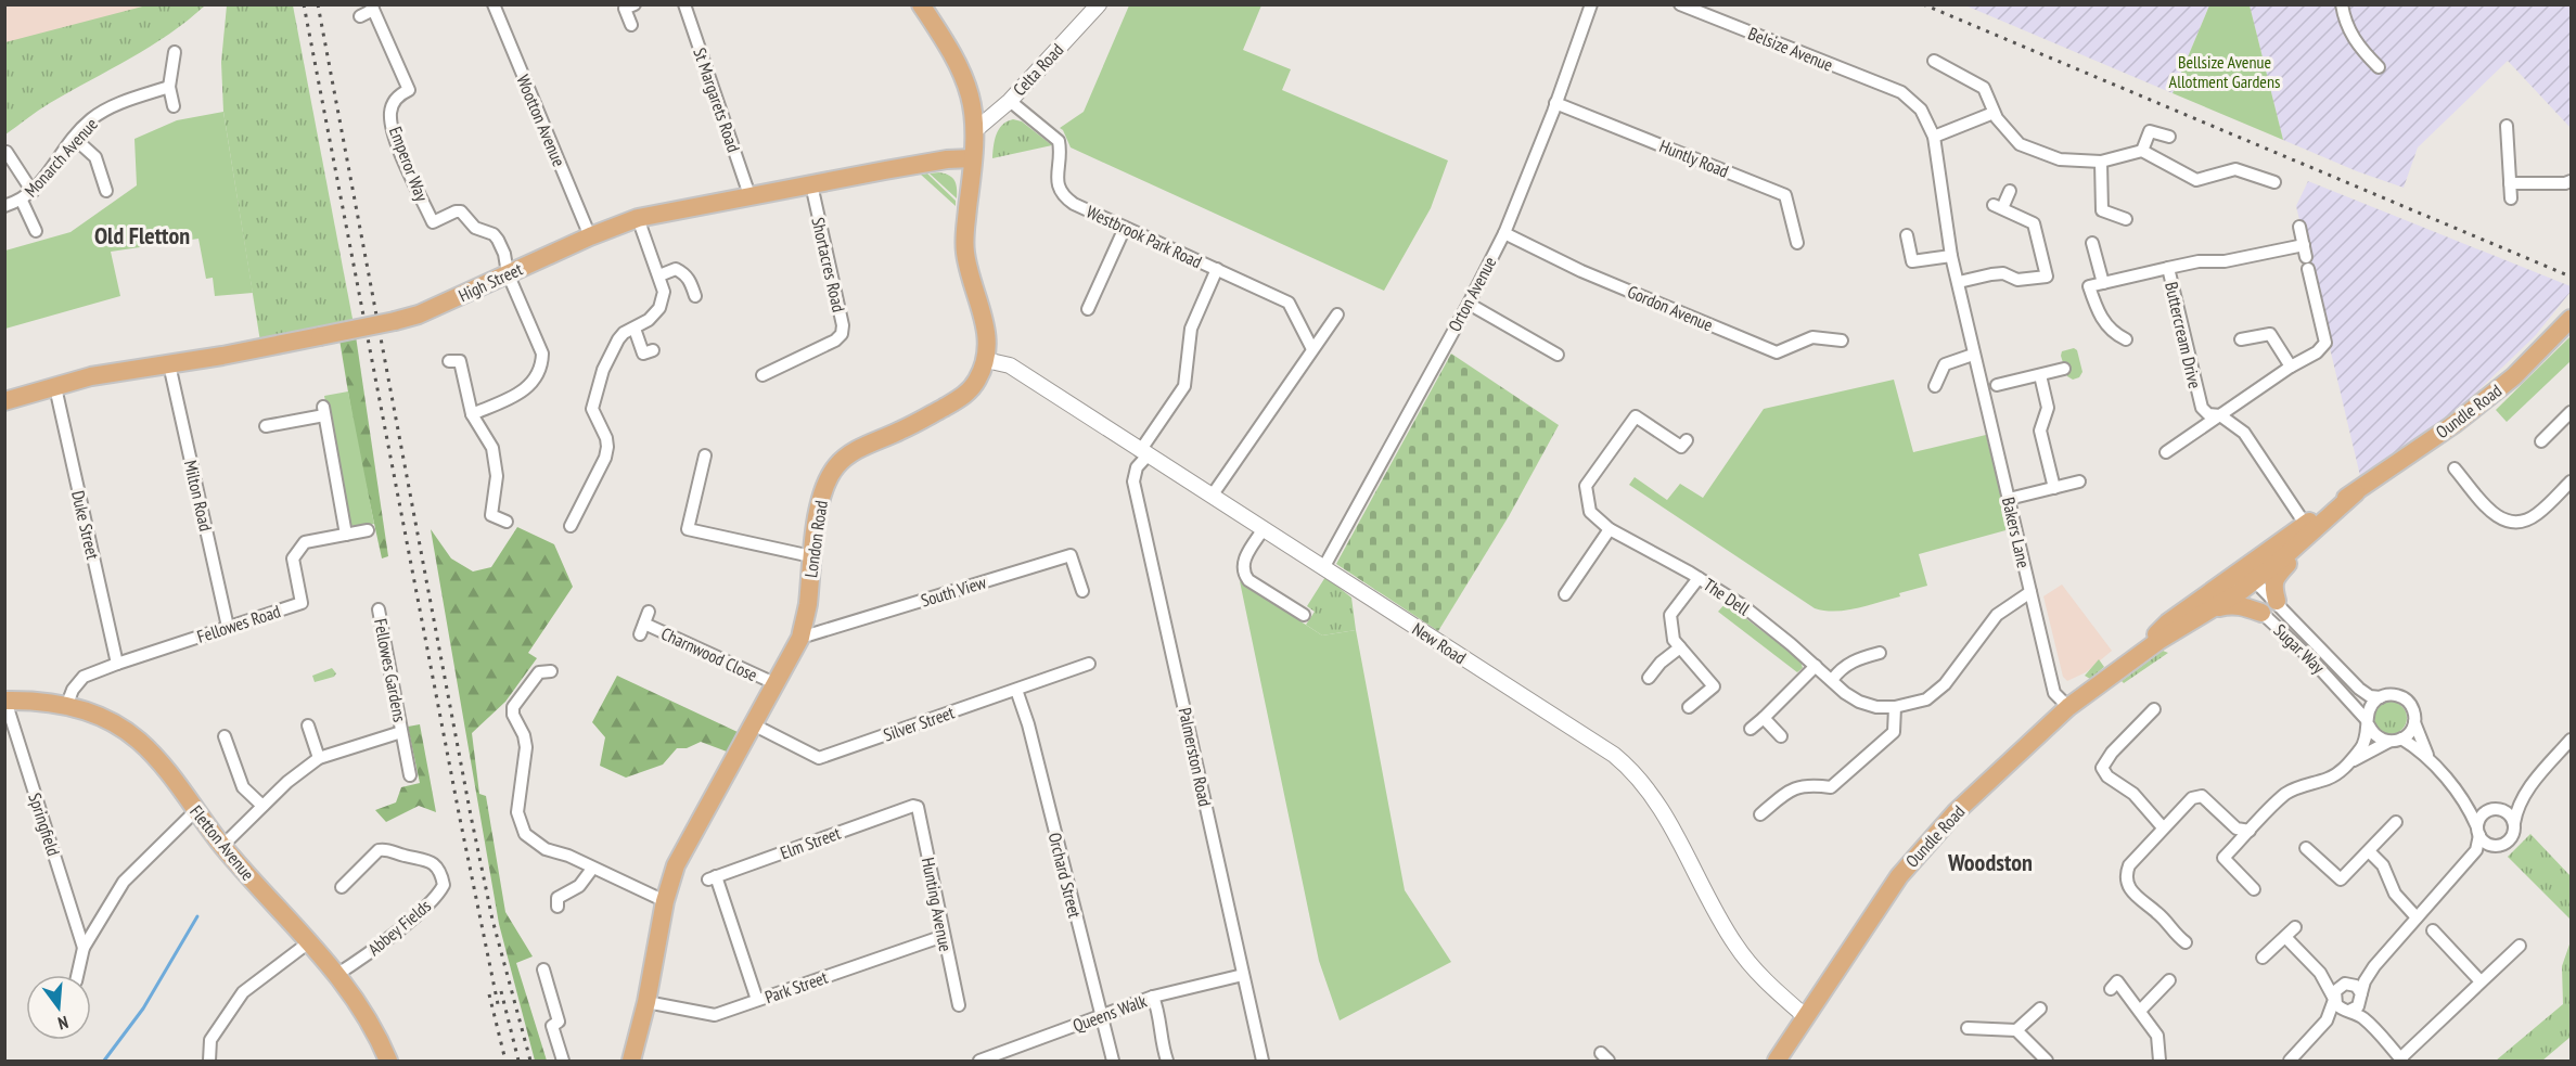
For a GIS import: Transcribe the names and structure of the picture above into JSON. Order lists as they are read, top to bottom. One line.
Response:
{"streets":{"main road":["High Street","Oundle Road","London Road","Fletton Avenue"],"street":["Belsize Avenue","Celta Road","St Margarets Road","Wootton Avenue","Monarch Avenue","Huntly Road","Emperor Way","Westbrook Park Road","Shortacres Road","Orton Avenue","Gordon Avenue","Buttercream Drive","Milton Road","Duke Street","Bakers Lane","South View","The Dell","Fellowes Road","New Road","Sugar Way","Charnwood Close","Fellowes Gardens","Silver Street","Palmerston Road","Springfield","Elm Street","Orchard Street","Hunting Avenue","Abbey Fields","Park Street","Queens Walk"]},"crossings":[["Belsize Avenue","Bakers Lane"],["Celta Road","Westbrook Park Road"],["Celta Road","London Road"],["St Margarets Road","High Street"],["Wootton Avenue","High Street"],["Huntly Road","Orton Avenue"],["Emperor Way","High Street"],["Westbrook Park Road","Palmerston Road"],["Shortacres Road","High Street"],["High Street","Milton Road"],["High Street","Duke Street"],["High Street","London Road"],["Orton Avenue","Gordon Avenue"],["Orton Avenue","New Road"],["Buttercream Drive","Oundle Road"],["Oundle Road","Bakers Lane"],["Oundle Road","New Road"],["Oundle Road","Sugar Way"],["Milton Road","Fellowes Road"],["Duke Street","Fellowes Road"],["Bakers Lane","The Dell"],["London Road","South View"],["London Road","New Road"],["London Road","Charnwood Close"],["London Road","Silver Street"],["London Road","Park Street"],["Fellowes Road","Fletton Avenue"],["New Road","Palmerston Road"],["Fellowes Gardens","Fletton Avenue"],["Silver Street","Orchard Street"],["Palmerston Road","Queens Walk"],["Springfield","Fletton Avenue"],["Fletton Avenue","Abbey Fields"],["Elm Street","Hunting Avenue"],["Elm Street","Park Street"],["Orchard Street","Queens Walk"],["Hunting Avenue","Park Street"]],"districts":["Old Fletton","Woodston"],"parks":["Bellsize Avenue Allotment Gardens"],"north":"bottom"}
